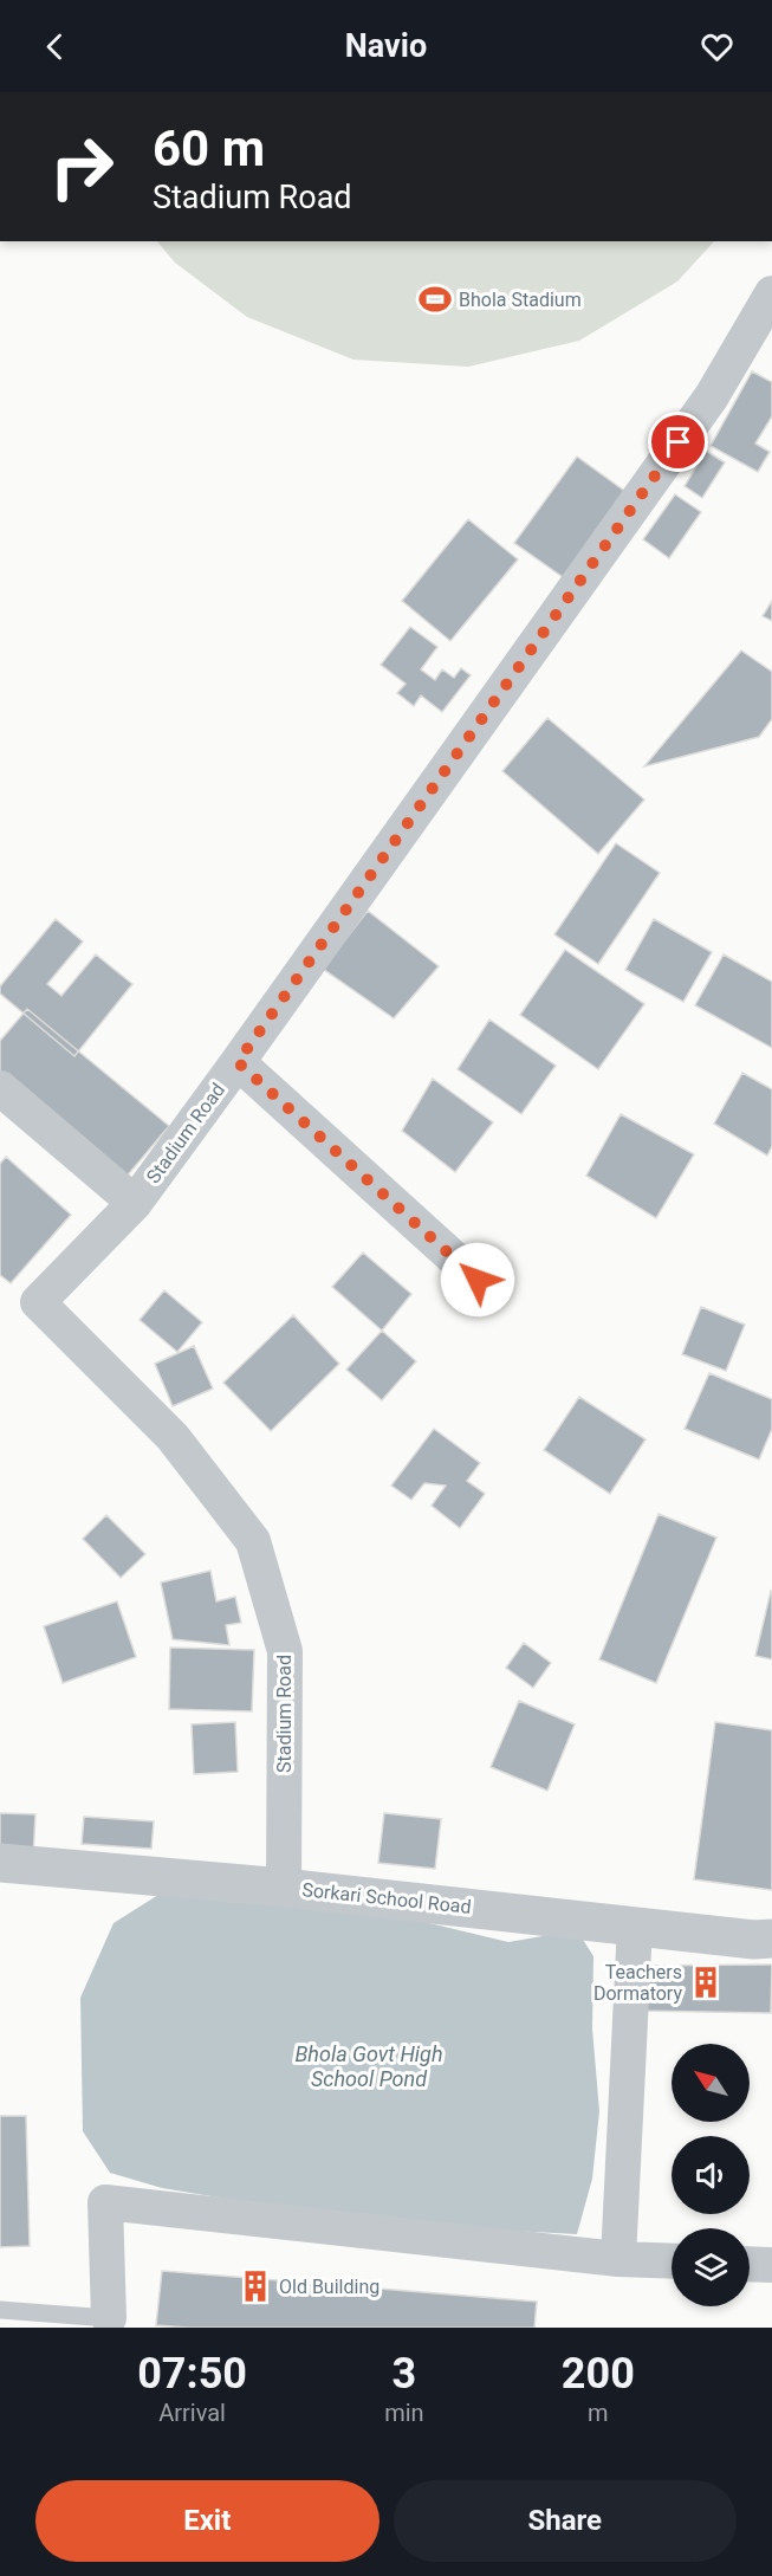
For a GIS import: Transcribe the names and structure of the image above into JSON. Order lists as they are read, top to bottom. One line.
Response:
{"streets":{"street":["Stadium Road","Sorkari School Road"]},"crossings":[["Stadium Road","Sorkari School Road"]],"water":["Bhola Govt High School Pond"],"places":{"sports":["Bhola Stadium"],"building":["Teachers Dormatory","Old Building"]},"north":"top left","page":{"header":"Navio","turn":["60 m","Stadium Road"],"eta":["07:50","Arrival","3","min","200","m"],"buttons":["Exit","Share"]}}
